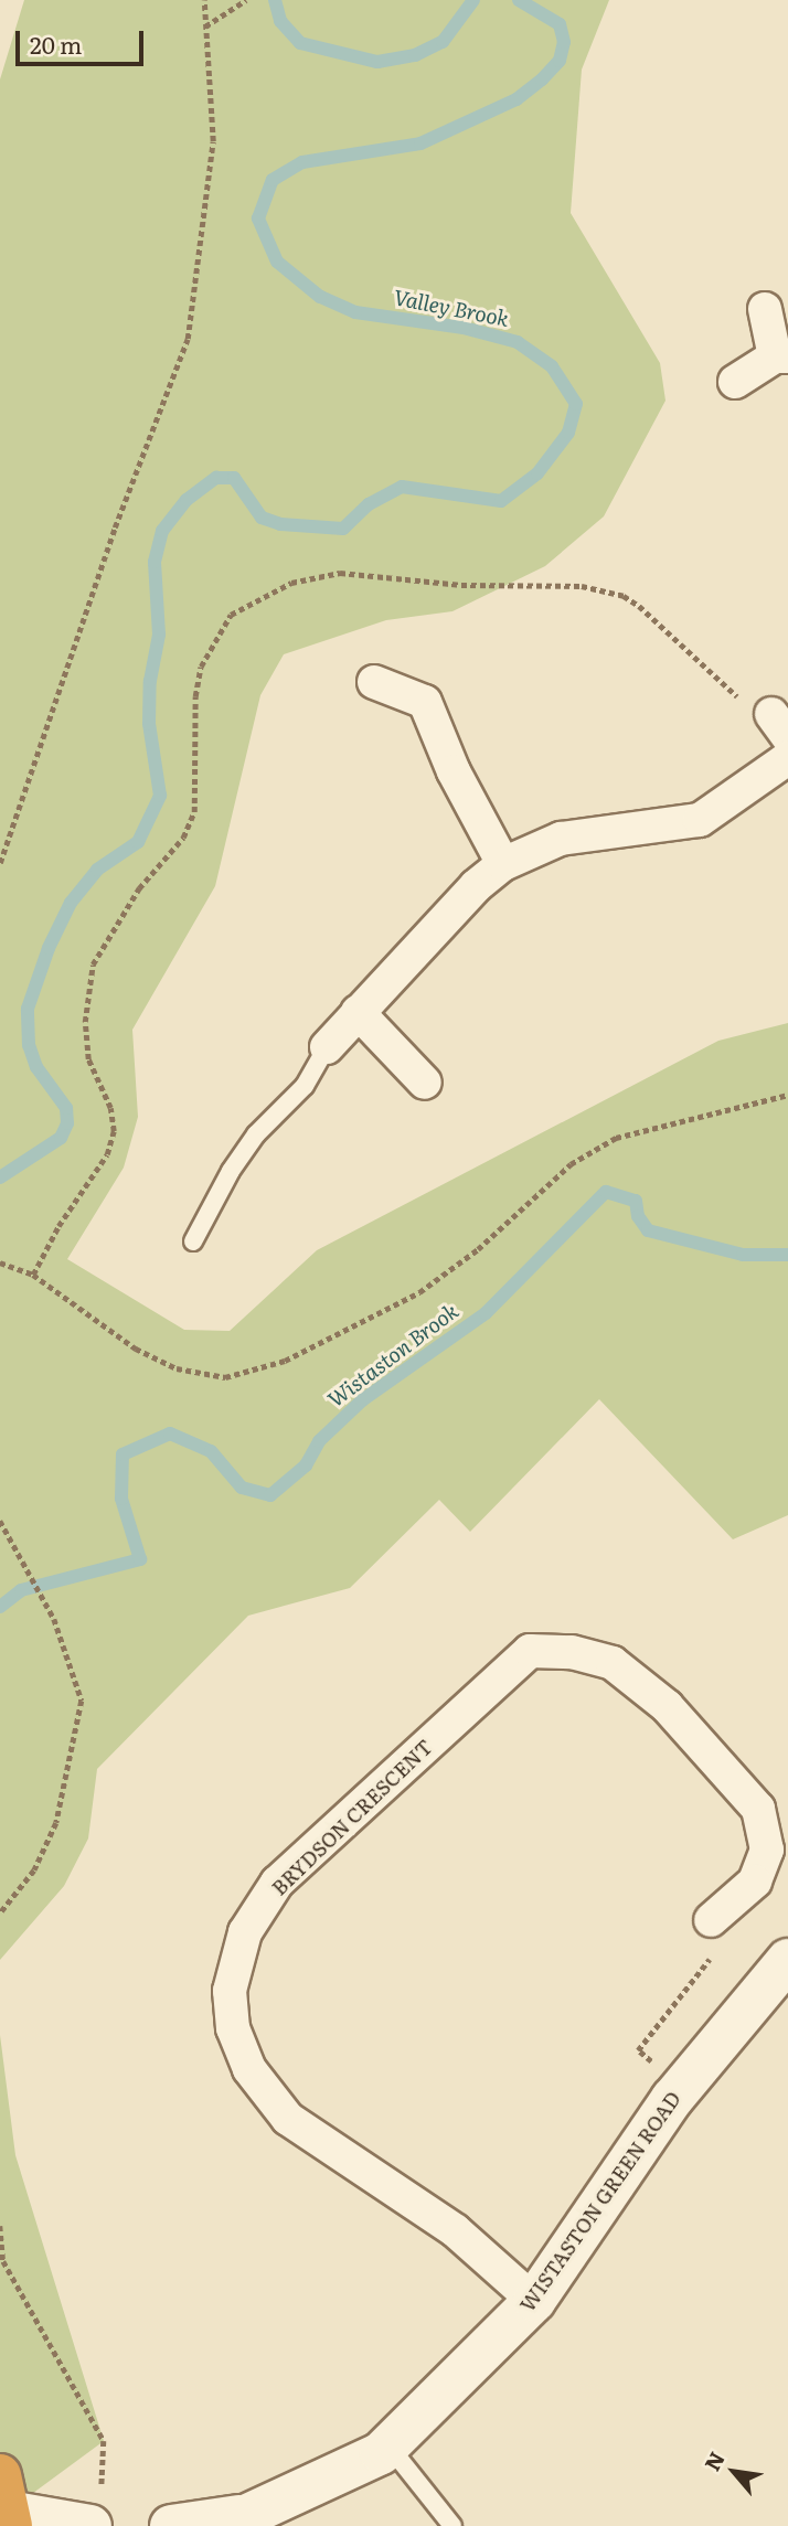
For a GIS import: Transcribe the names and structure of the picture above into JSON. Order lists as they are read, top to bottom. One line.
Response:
{"streets":{"street":["BRYDSON CRESCENT","WISTASTON GREEN ROAD"]},"crossings":[["BRYDSON CRESCENT","WISTASTON GREEN ROAD"]],"water":["Valley Brook","Wistaston Brook"],"scale_bar":"20 m","north":"top left"}
